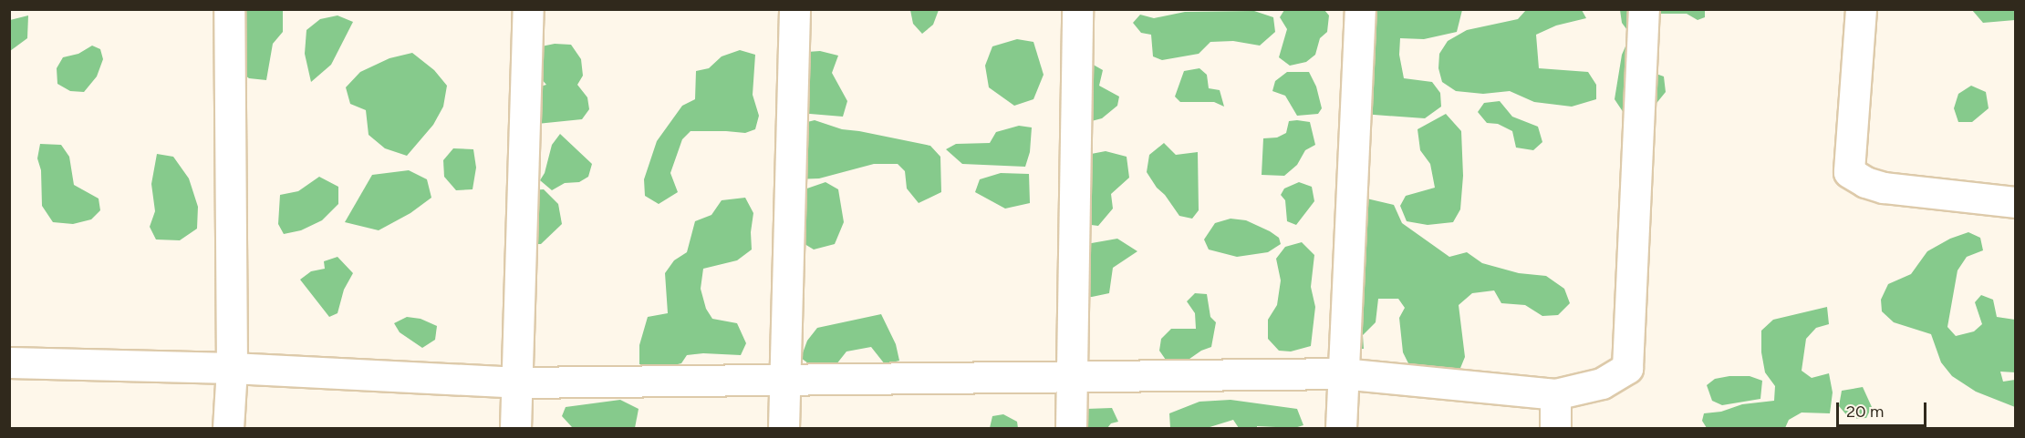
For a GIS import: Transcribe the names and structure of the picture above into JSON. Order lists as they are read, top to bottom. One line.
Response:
{"scale_bar":"20 m"}
